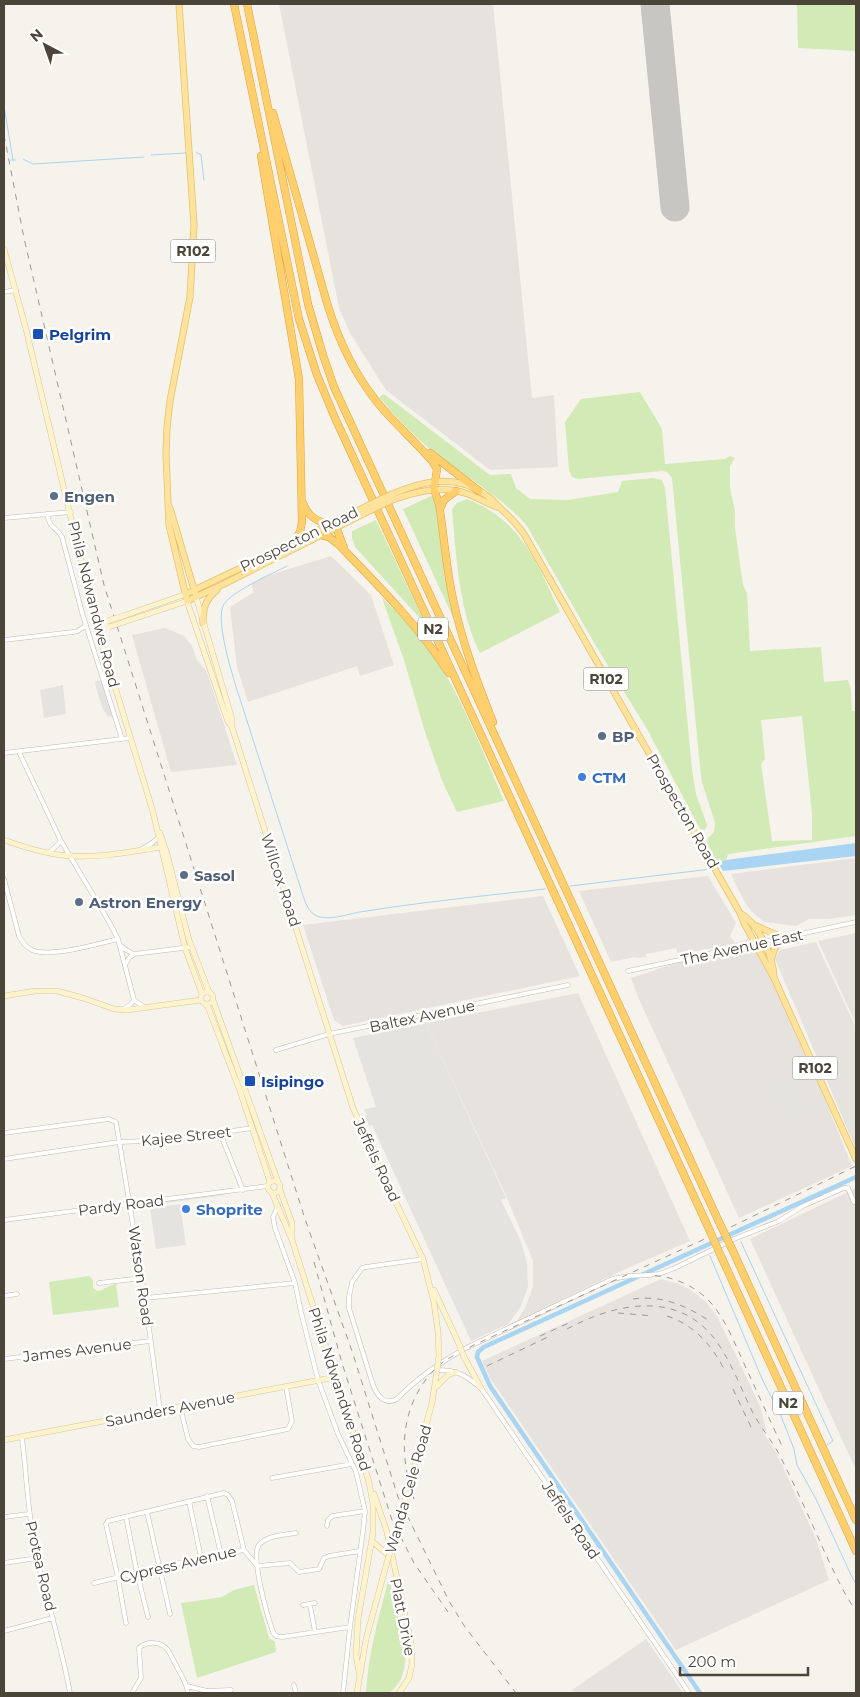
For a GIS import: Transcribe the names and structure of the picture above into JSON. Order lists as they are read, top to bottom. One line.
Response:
{"streets":{"highway":["N2"],"main road":["R102","Prospecton Road"],"street":["Phila Ndwandwe Road","Willcox Road","The Avenue East","Baltex Avenue","Kajee Street","Jeffels Road","Pardy Road","Watson Road","James Avenue","Saunders Avenue","Wanda Cele Road","Cypress Avenue","Protea Road","Platt Drive"]},"crossings":[["R102","Prospecton Road"],["R102","Willcox Road"],["R102","The Avenue East"],["Prospecton Road","Phila Ndwandwe Road"],["Prospecton Road","Willcox Road"],["Phila Ndwandwe Road","Kajee Street"],["Phila Ndwandwe Road","Pardy Road"],["Phila Ndwandwe Road","Saunders Avenue"],["Phila Ndwandwe Road","Wanda Cele Road"],["Phila Ndwandwe Road","Cypress Avenue"],["Phila Ndwandwe Road","Platt Drive"],["Willcox Road","Baltex Avenue"],["Willcox Road","Jeffels Road"],["Baltex Avenue","Jeffels Road"],["Kajee Street","Watson Road"],["Jeffels Road","Wanda Cele Road"],["Pardy Road","Watson Road"],["Watson Road","James Avenue"],["Watson Road","Saunders Avenue"],["Saunders Avenue","Protea Road"]],"places":{"transit":["Pelgrim","Isipingo"],"other":["Engen","BP","CTM","Sasol","Astron Energy","Shoprite"]},"scale_bar":"200 m","north":"top left"}
